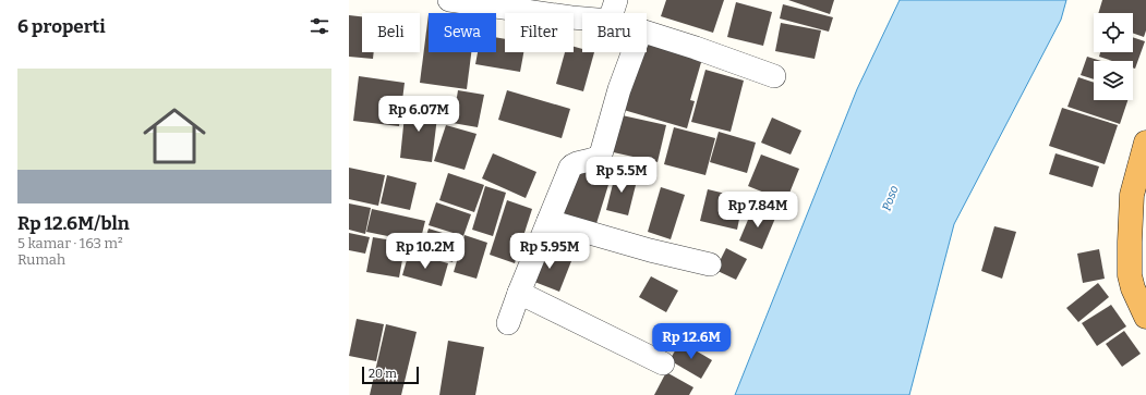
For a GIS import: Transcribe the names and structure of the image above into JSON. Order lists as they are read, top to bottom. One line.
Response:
{"water":["Poso"],"scale_bar":"20 m","page":{"heading":"6 properti","chip":["Beli","Sewa","Filter","Baru"],"list":[{"name":"Rp 12.6M/bln","note":"5 kamar · 163 m² · Rumah"}],"price":["Rp 6.07M","Rp 5.5M","Rp 7.84M","Rp 10.2M","Rp 5.95M","Rp 12.6M"],"scale":"20 m"}}
